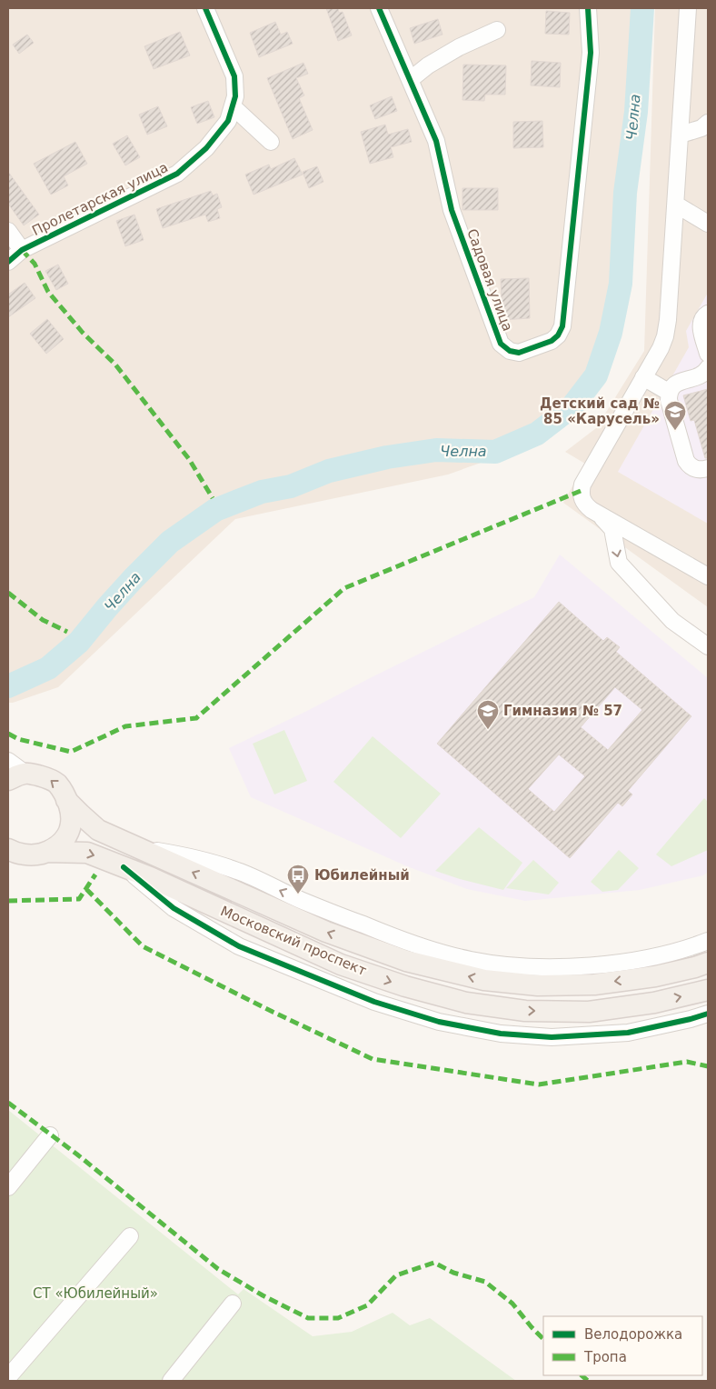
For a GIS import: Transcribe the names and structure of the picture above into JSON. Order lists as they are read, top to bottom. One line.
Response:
{"streets":{"main road":["Московский проспект"],"street":["Пролетарская улица","Садовая улица"]},"water":["Челна"],"parks":["СТ «Юбилейный»"],"places":{"school or university":["Детский сад № 85 «Карусель»","Гимназия № 57"],"bus stop":["Юбилейный"]},"legend":["Велодорожка","Тропа"]}
